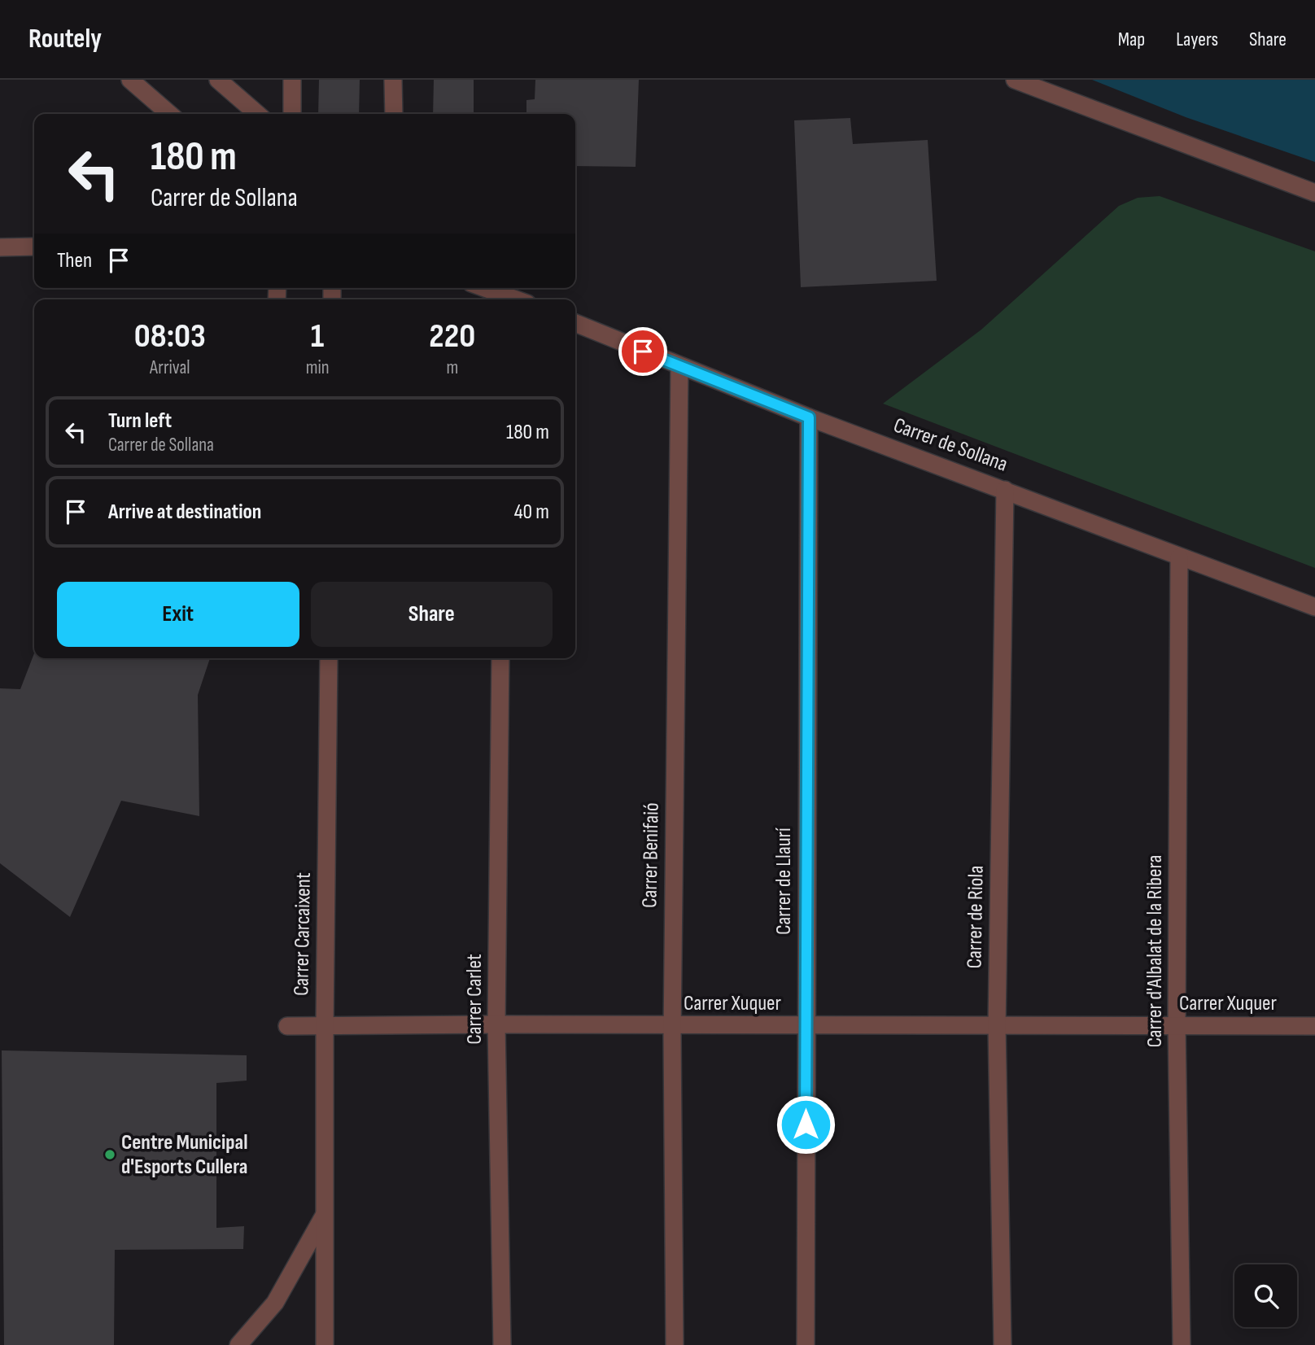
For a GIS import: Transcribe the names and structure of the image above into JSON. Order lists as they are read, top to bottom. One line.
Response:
{"streets":{"street":["Carrer de Sollana","Carrer Benifaió","Carrer de Llaurí","Carrer de Riola","Carrer Carcaixent","Carrer d'Albalat de la Ribera","Carrer Carlet","Carrer Xuquer"]},"crossings":[["Carrer de Sollana","Carrer Benifaió"],["Carrer de Sollana","Carrer de Llaurí"],["Carrer de Sollana","Carrer de Riola"],["Carrer de Sollana","Carrer d'Albalat de la Ribera"],["Carrer Benifaió","Carrer Xuquer"],["Carrer de Llaurí","Carrer Xuquer"],["Carrer de Riola","Carrer Xuquer"],["Carrer Carcaixent","Carrer Xuquer"],["Carrer d'Albalat de la Ribera","Carrer Xuquer"],["Carrer Carlet","Carrer Xuquer"]],"places":["Centre Municipal d'Esports Cullera"],"page":{"header":"Routely","nav":["Map","Layers","Share"],"turn":["180 m","Carrer de Sollana"],"then":"Then","eta":["08:03","Arrival","1","min","220","m"],"list":[{"name":"Turn left","note":"Carrer de Sollana","value":"180 m"},{"name":"Arrive at destination","value":"40 m"}],"buttons":["Exit","Share"]}}
